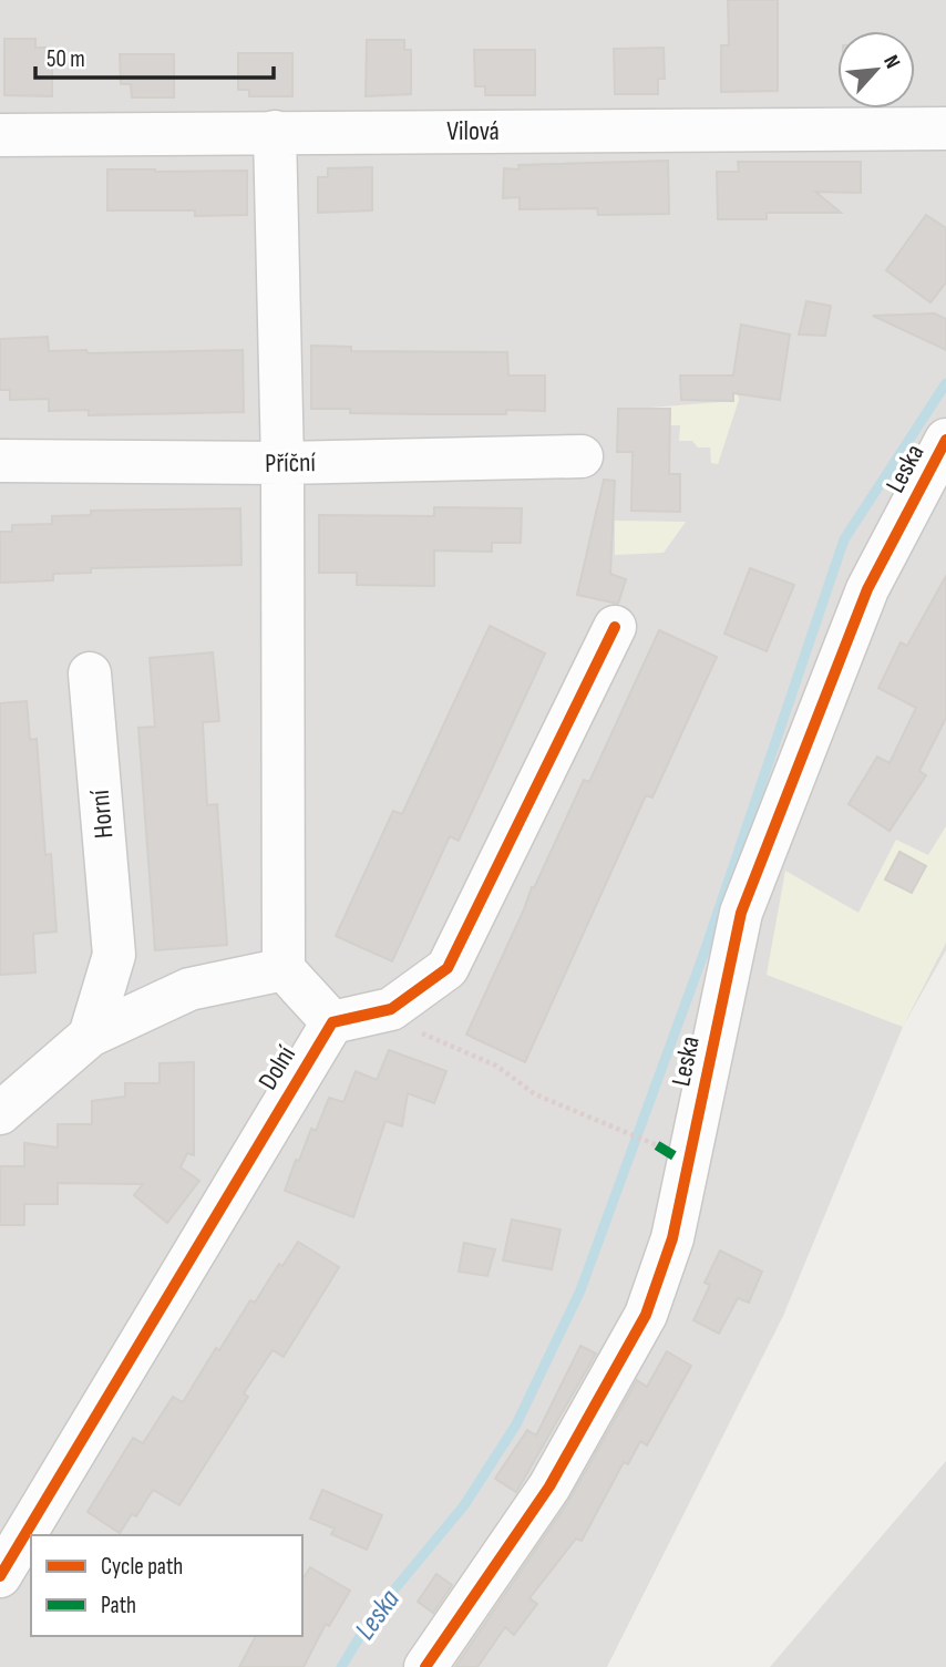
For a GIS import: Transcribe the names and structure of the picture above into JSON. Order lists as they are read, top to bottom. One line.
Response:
{"streets":{"street":["Vilová","Příční","Leska","Horní","Dolní"]},"water":["Leska"],"legend":["Cycle path","Path"],"scale_bar":"50 m","north":"top right"}
